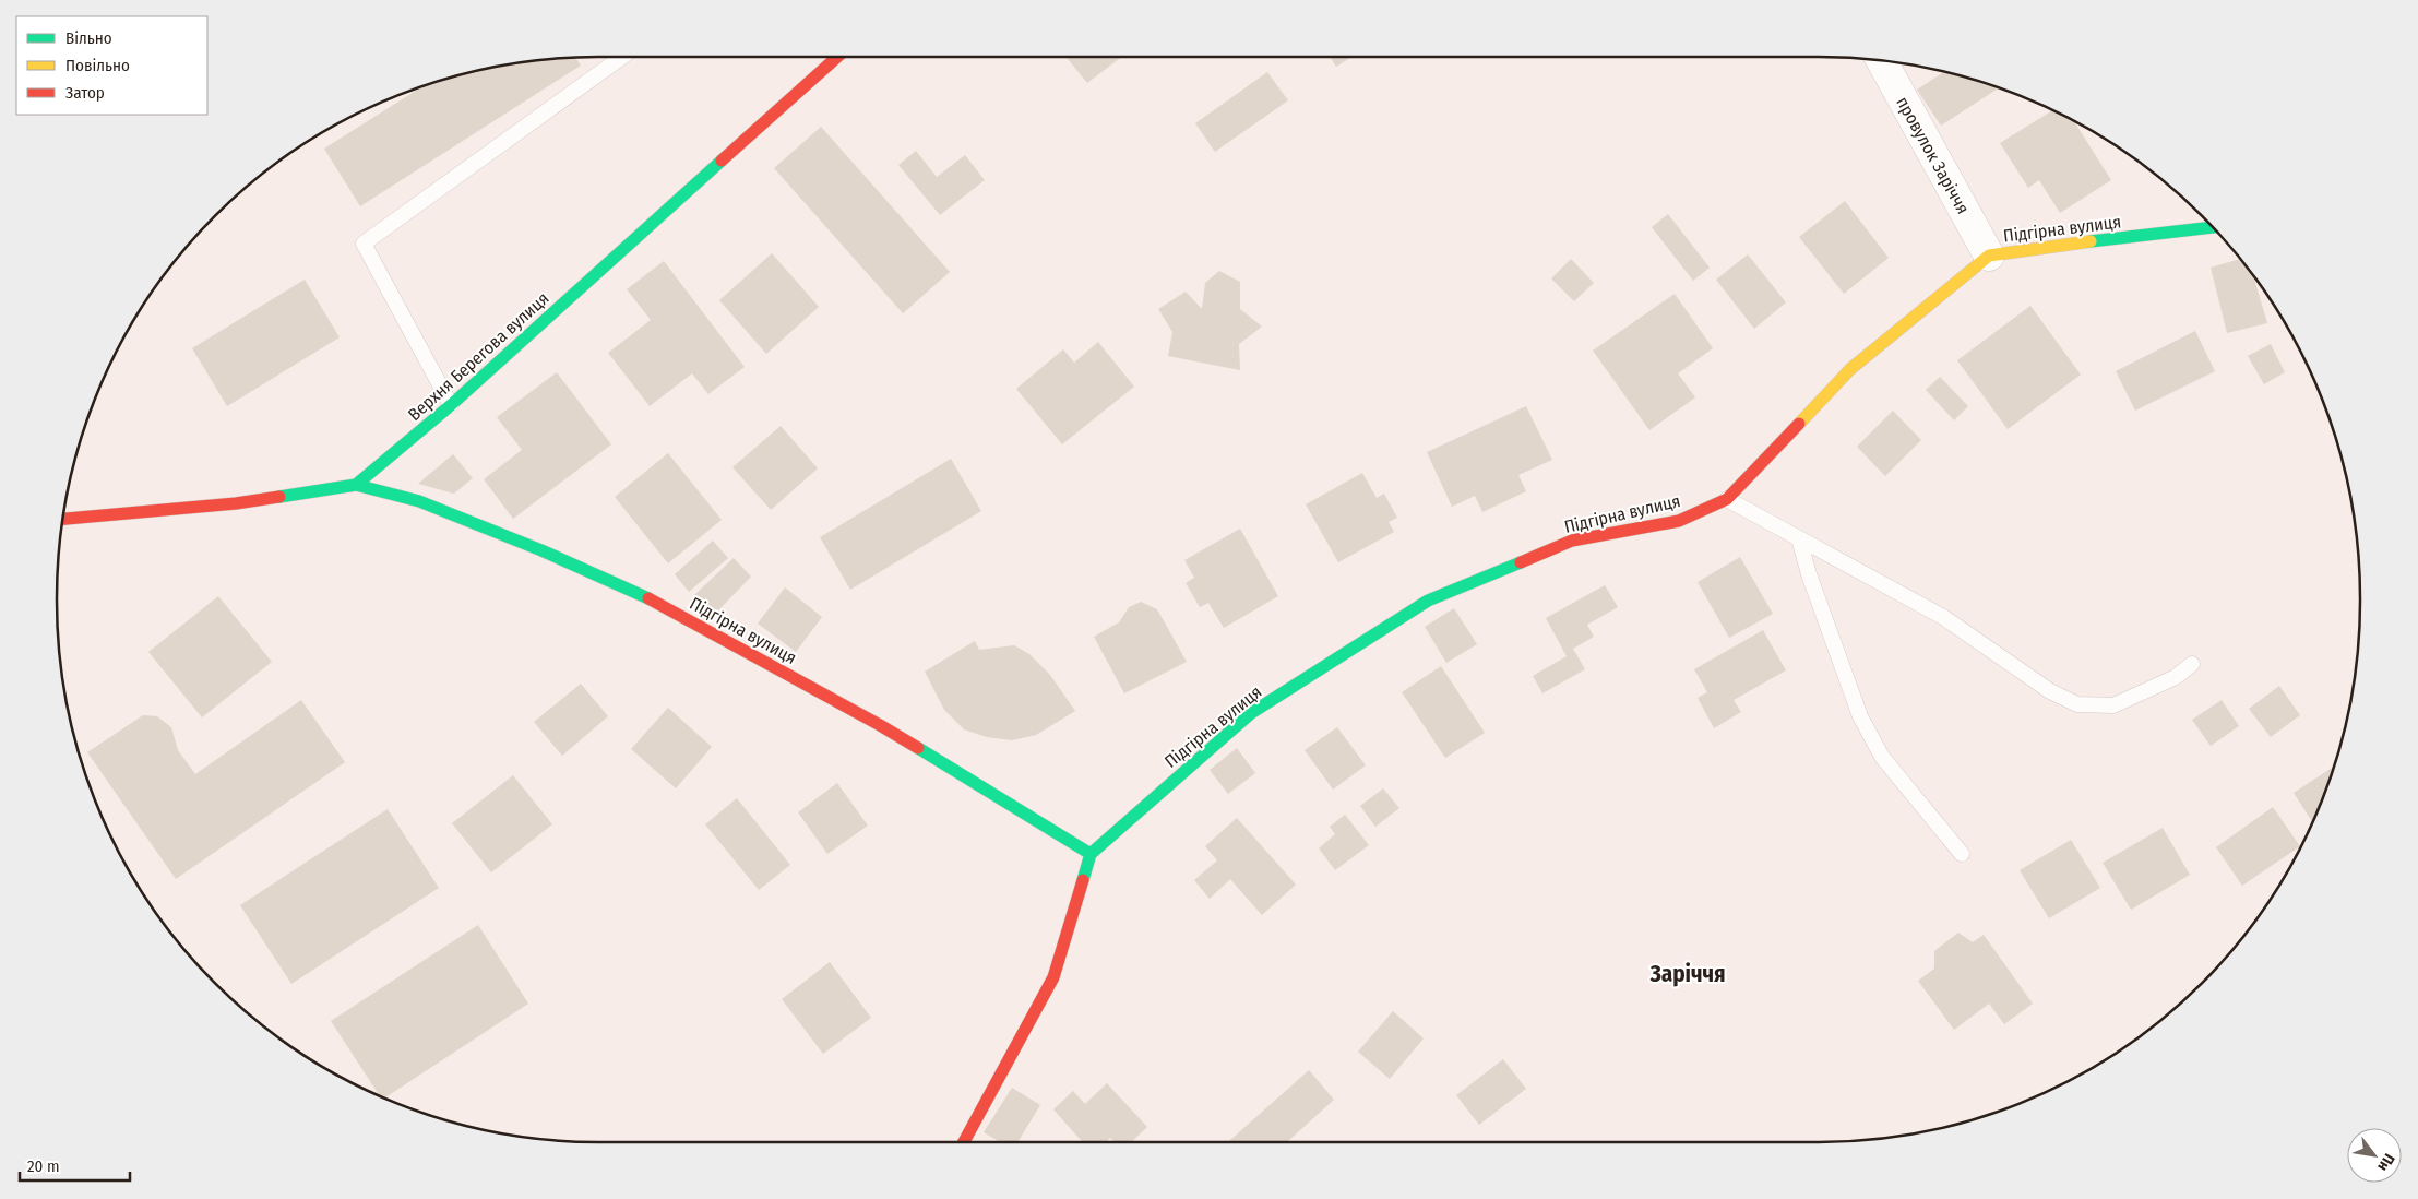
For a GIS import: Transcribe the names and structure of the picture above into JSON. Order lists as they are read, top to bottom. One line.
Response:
{"streets":{"street":["провулок Заріччя","Підгірна вулиця","Верхня Берегова вулиця"]},"crossings":[["провулок Заріччя","Підгірна вулиця"],["Підгірна вулиця","Верхня Берегова вулиця"]],"districts":["Заріччя"],"legend":["Вільно","Повільно","Затор"],"scale_bar":"20 m","north":"bottom right"}
